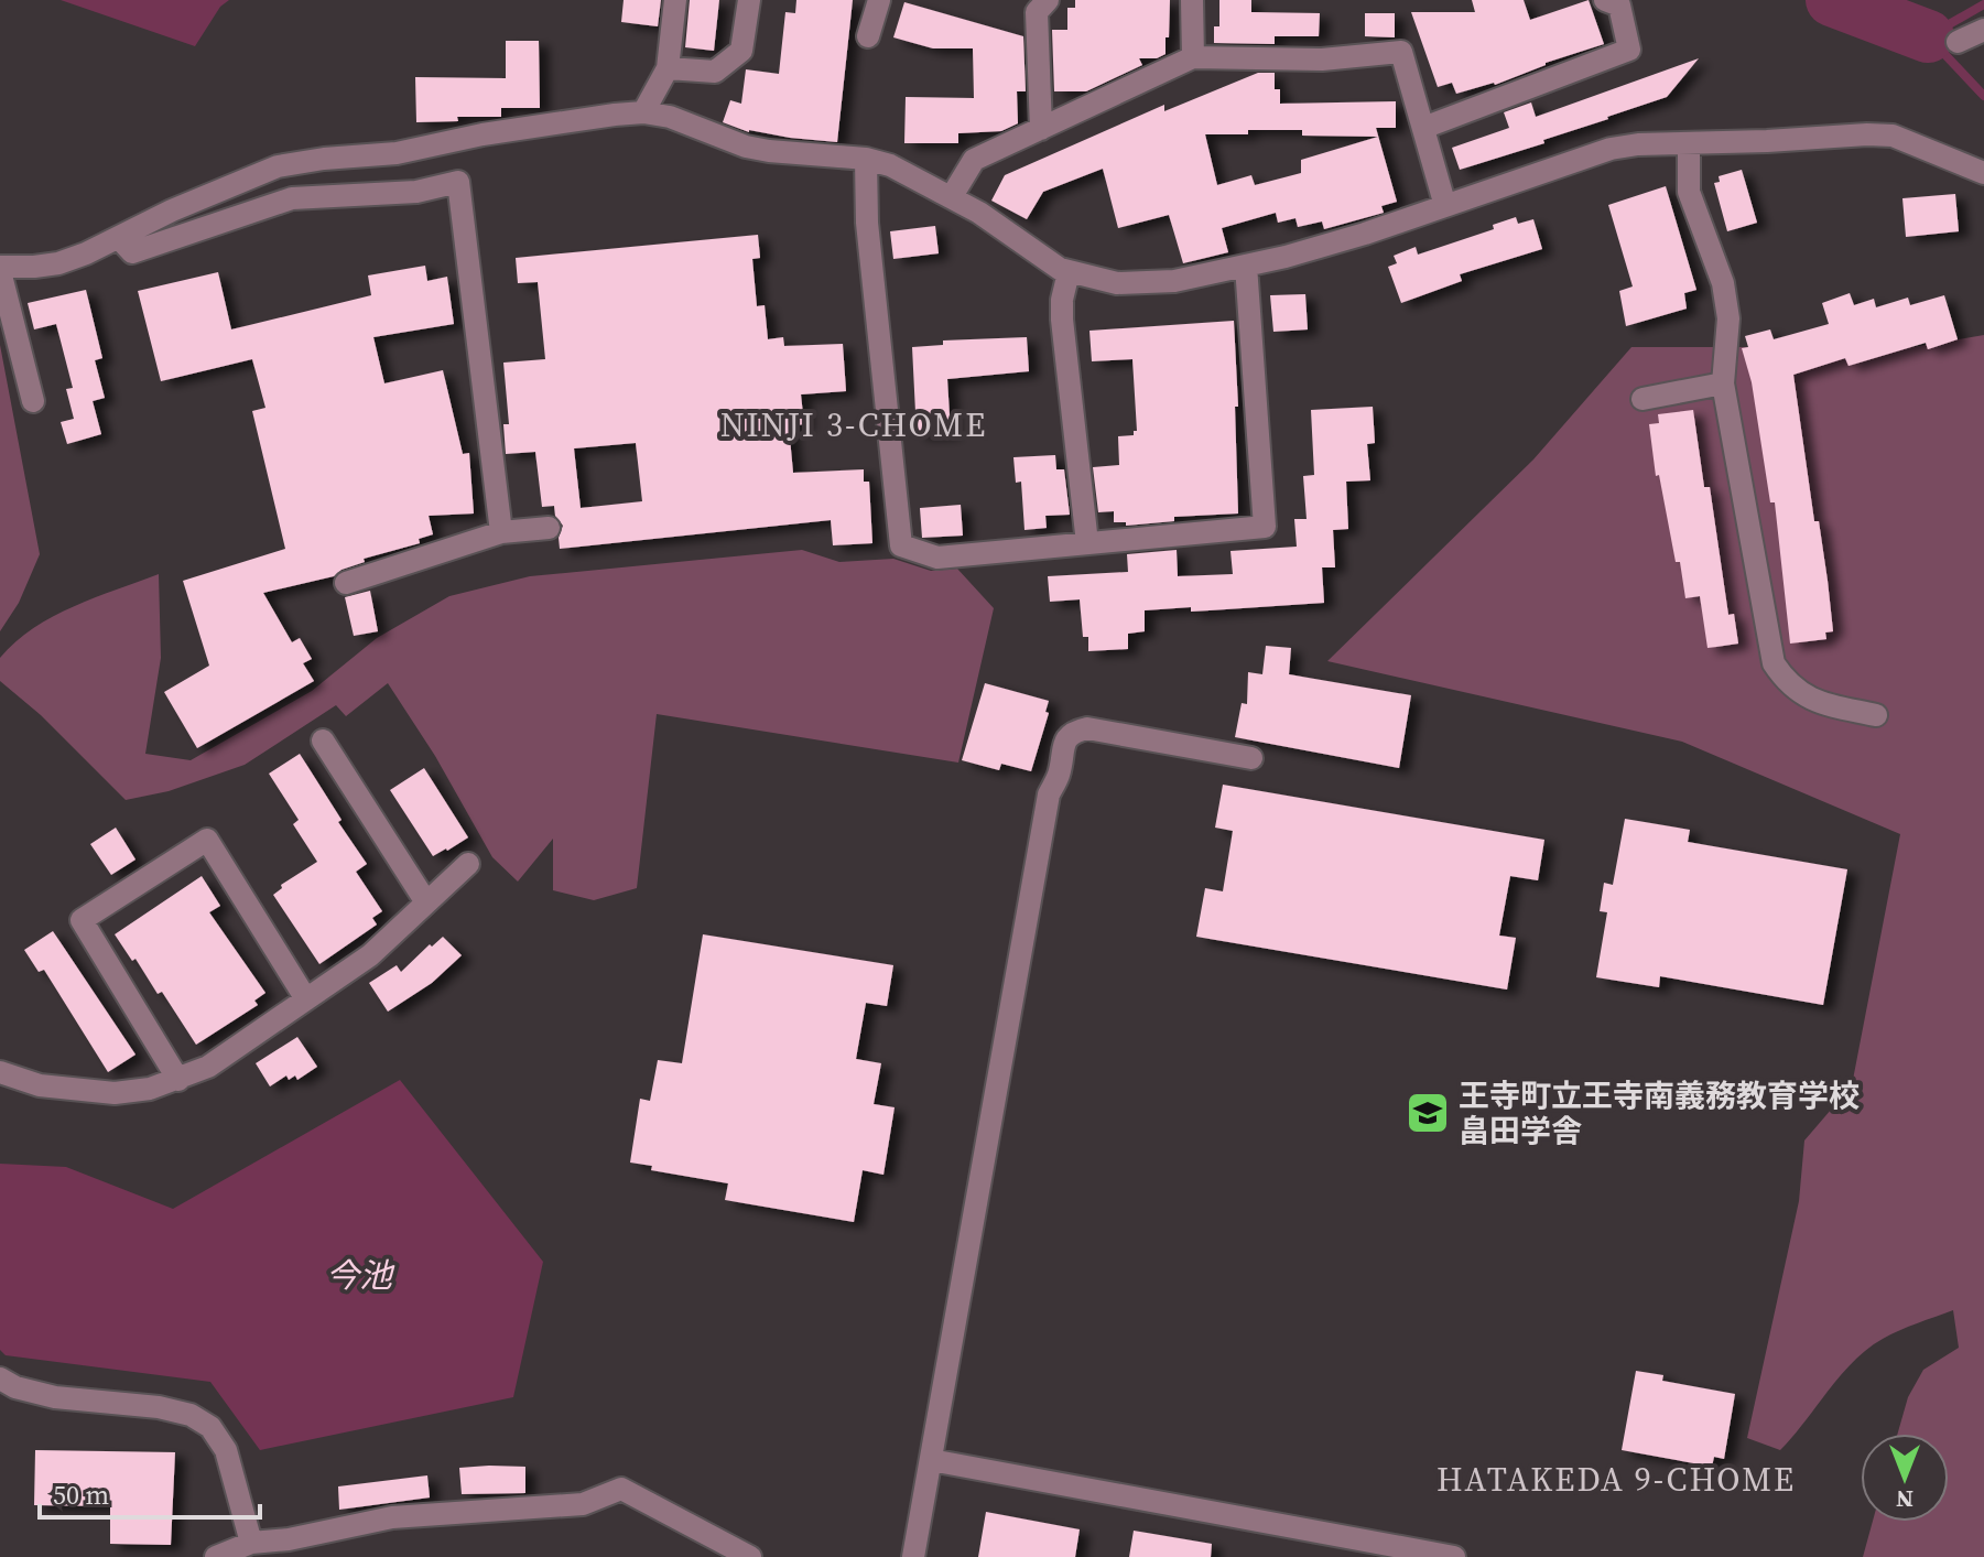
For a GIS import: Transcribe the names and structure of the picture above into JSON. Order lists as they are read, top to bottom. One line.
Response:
{"districts":["NINJI 3-CHOME","HATAKEDA 9-CHOME"],"water":["今池"],"places":{"school or university":["王寺町立王寺南義務教育学校 畠田学舎"]},"scale_bar":"50 m","north":"bottom"}
